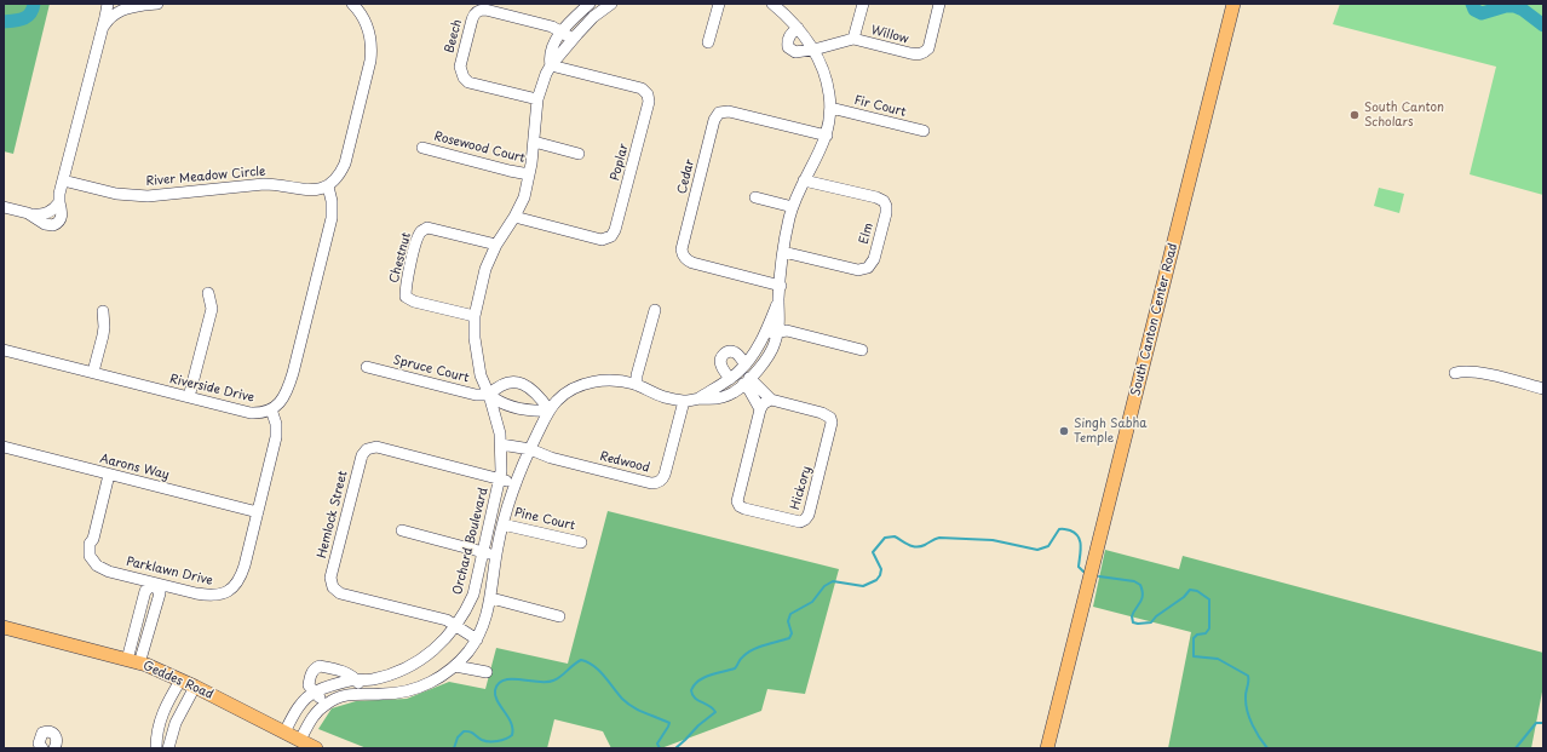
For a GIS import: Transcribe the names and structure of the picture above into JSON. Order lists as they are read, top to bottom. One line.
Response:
{"streets":{"main road":["South Canton Center Road","Geddes Road"],"street":["Willow","Beech","Fir Court","Rosewood Court","Poplar","River Meadow Circle","Cedar","Elm","Chestnut","Spruce Court","Riverside Drive","Redwood","Aarons Way","Hickory","Hemlock Street","Pine Court","Orchard Boulevard","Parklawn Drive"]},"crossings":[["Beech","Orchard Boulevard"],["Rosewood Court","Orchard Boulevard"],["Poplar","Orchard Boulevard"],["Chestnut","Orchard Boulevard"],["Spruce Court","Orchard Boulevard"],["Riverside Drive","Parklawn Drive"],["Redwood","Orchard Boulevard"],["Aarons Way","Parklawn Drive"],["Hemlock Street","Orchard Boulevard"],["Orchard Boulevard","Geddes Road"]],"places":["South Canton Scholars","Singh Sabha Temple"]}
